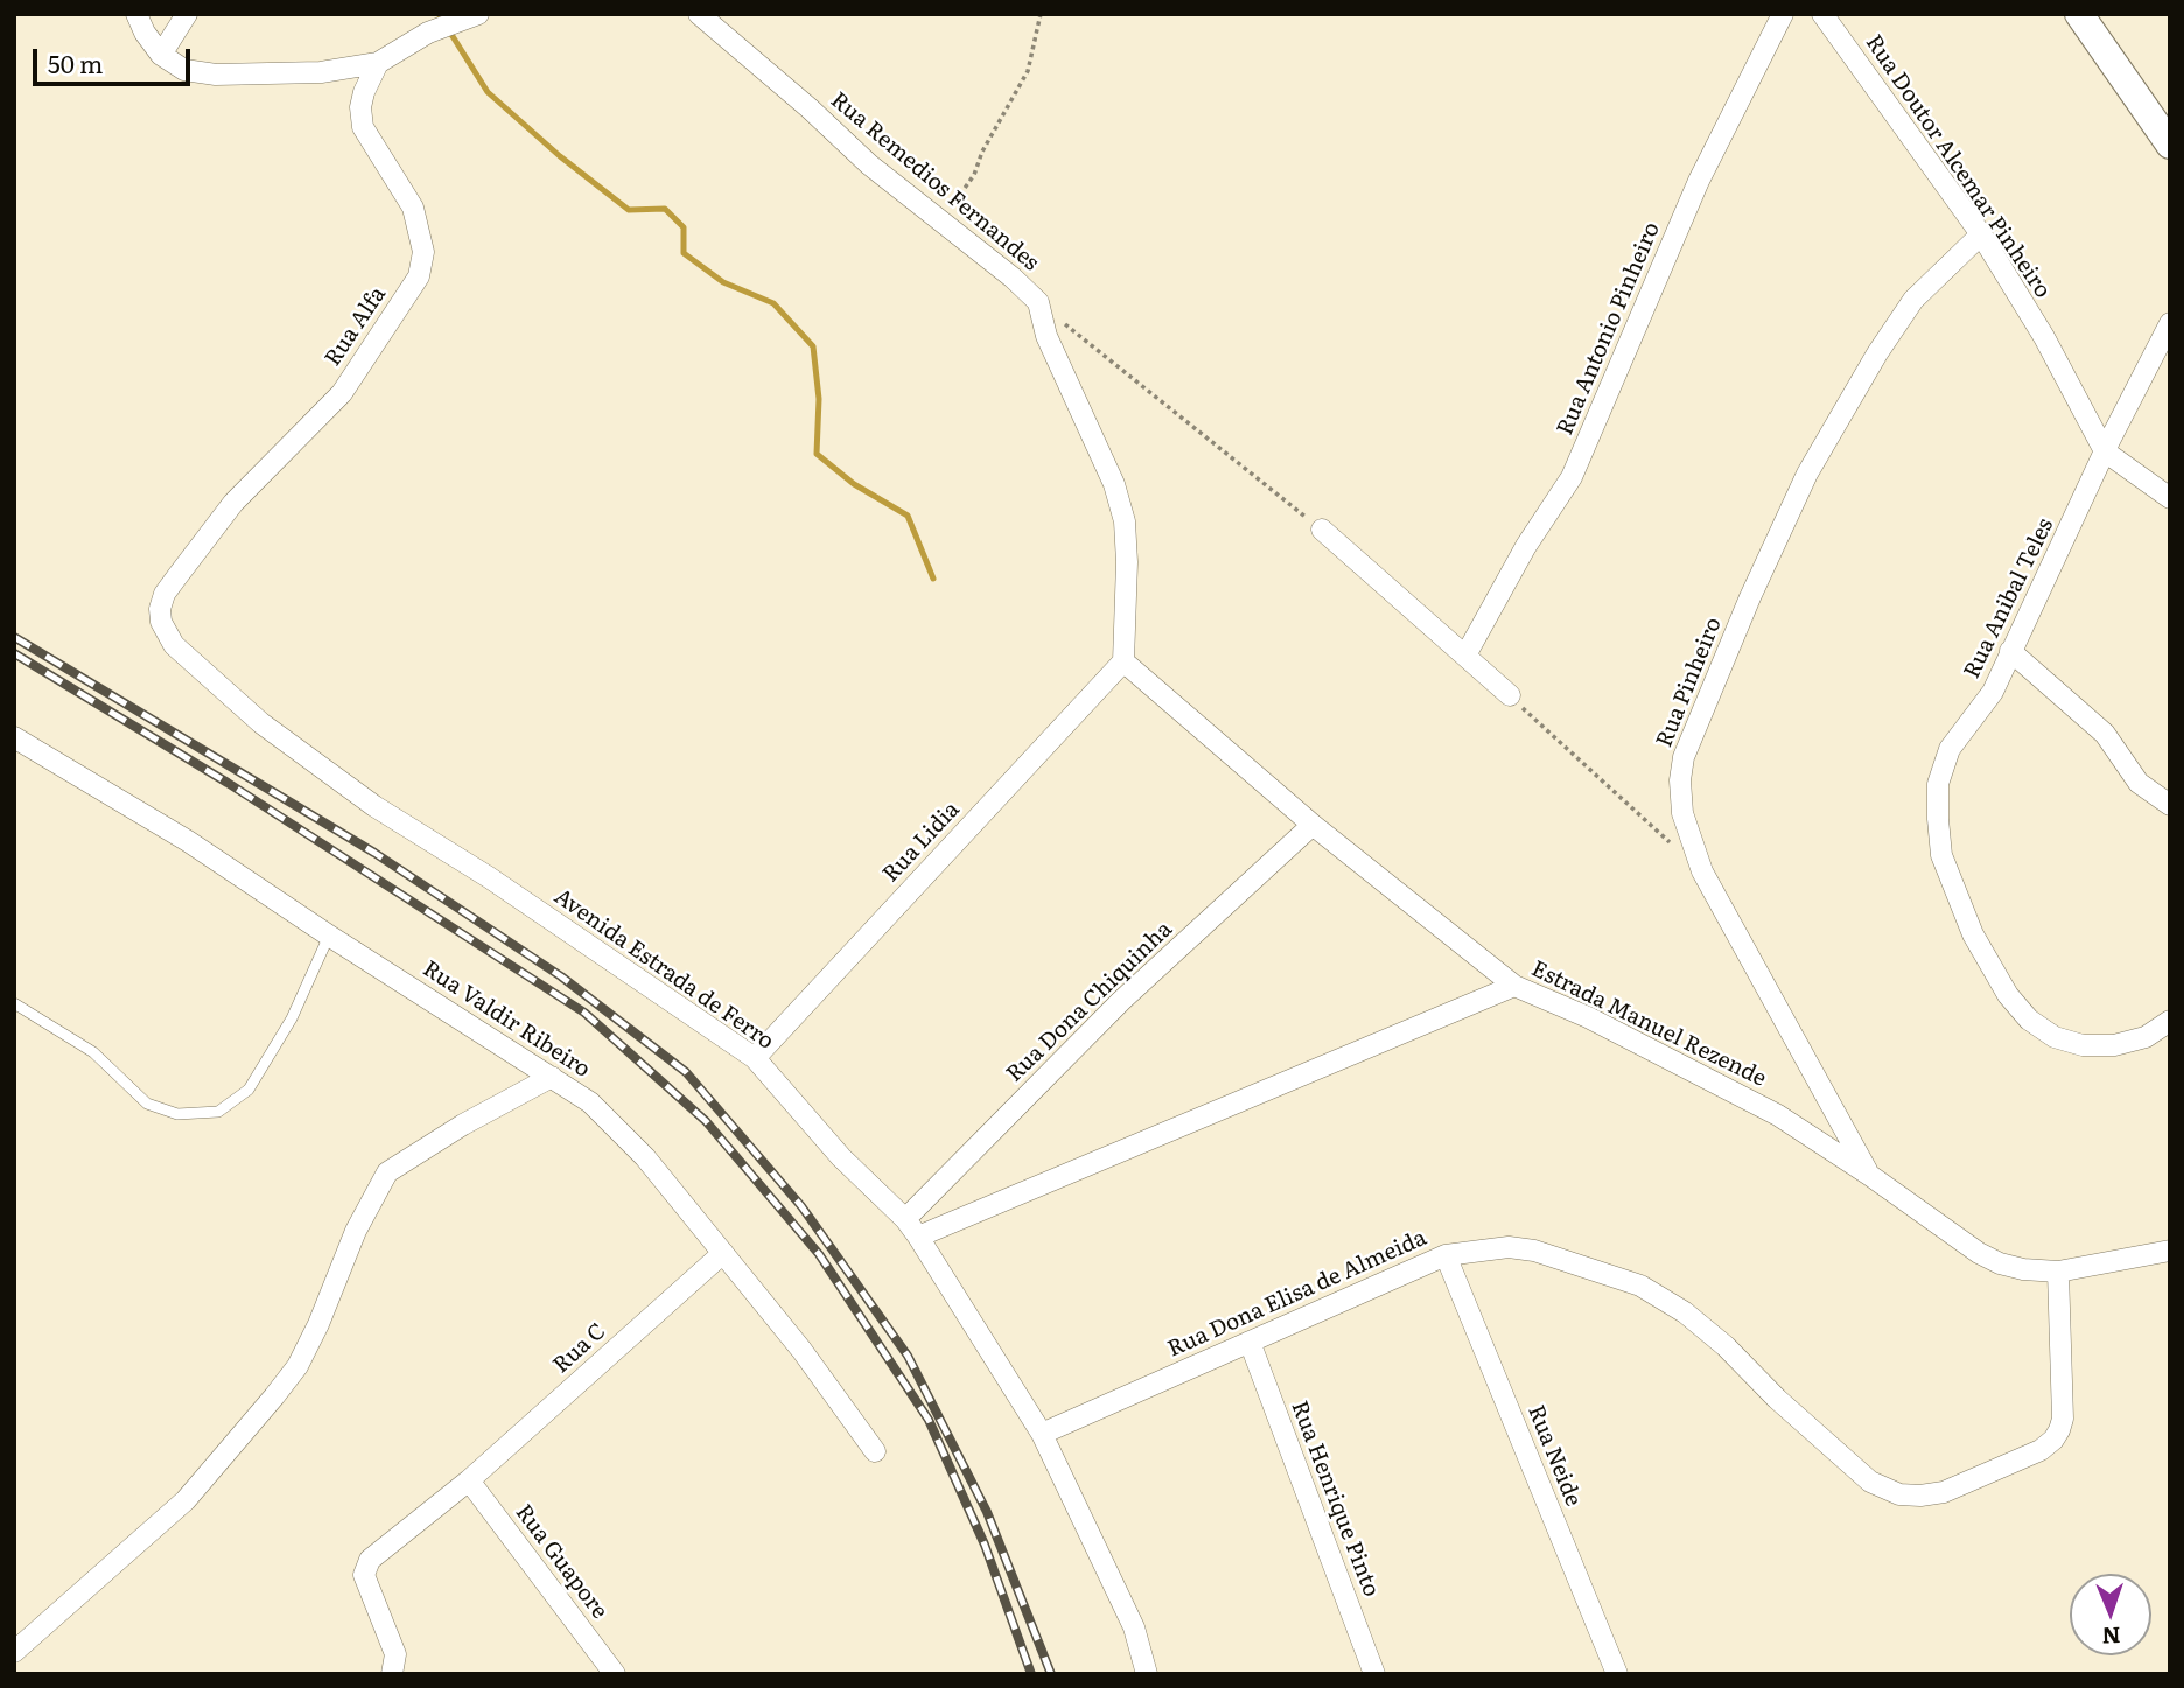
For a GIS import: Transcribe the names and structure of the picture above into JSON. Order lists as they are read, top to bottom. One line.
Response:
{"streets":{"street":["Rua Doutor Alcemar Pinheiro","Rua Remedios Fernandes","Rua Alfa","Rua Antonio Pinheiro","Rua Anibal Teles","Rua Pinheiro","Rua Lidia","Avenida Estrada de Ferro","Rua Dona Chiquinha","Rua Valdir Ribeiro","Estrada Manuel Rezende","Rua Dona Elisa de Almeida","Rua C","Rua Neide","Rua Henrique Pinto","Rua Guapore"]},"crossings":[["Rua Doutor Alcemar Pinheiro","Rua Anibal Teles"],["Rua Doutor Alcemar Pinheiro","Rua Pinheiro"],["Rua Remedios Fernandes","Rua Lidia"],["Rua Remedios Fernandes","Estrada Manuel Rezende"],["Rua Alfa","Avenida Estrada de Ferro"],["Rua Pinheiro","Estrada Manuel Rezende"],["Rua Lidia","Avenida Estrada de Ferro"],["Rua Lidia","Estrada Manuel Rezende"],["Avenida Estrada de Ferro","Rua Dona Chiquinha"],["Avenida Estrada de Ferro","Rua Dona Elisa de Almeida"],["Rua Dona Chiquinha","Estrada Manuel Rezende"],["Rua Valdir Ribeiro","Rua C"],["Estrada Manuel Rezende","Rua Dona Elisa de Almeida"],["Rua Dona Elisa de Almeida","Rua Neide"],["Rua Dona Elisa de Almeida","Rua Henrique Pinto"],["Rua C","Rua Guapore"]],"scale_bar":"50 m","north":"bottom"}
